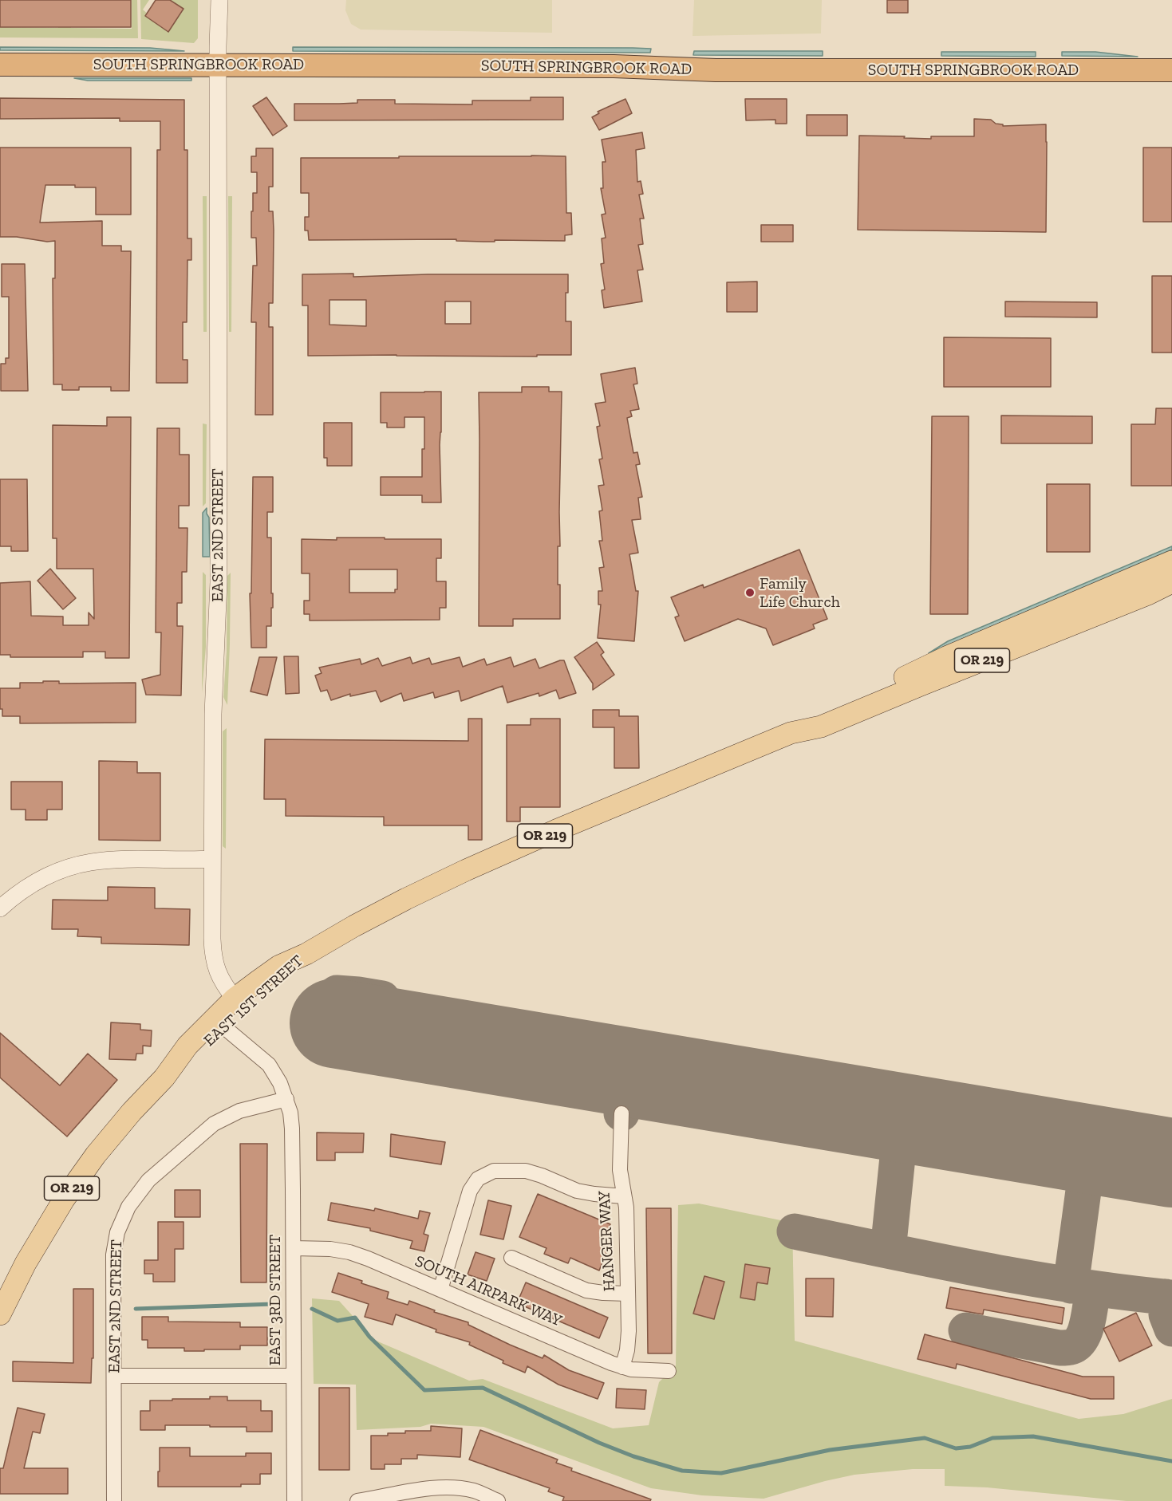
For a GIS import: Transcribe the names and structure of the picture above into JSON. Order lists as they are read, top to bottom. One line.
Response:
{"streets":{"highway":["SOUTH SPRINGBROOK ROAD"],"main road":["OR 219","EAST 1ST STREET"],"street":["EAST 2ND STREET","HANGER WAY","SOUTH AIRPARK WAY","EAST 3RD STREET"]},"crossings":[["SOUTH SPRINGBROOK ROAD","EAST 2ND STREET"],["EAST 2ND STREET","EAST 1ST STREET"],["EAST 2ND STREET","EAST 3RD STREET"],["OR 219","EAST 1ST STREET"],["HANGER WAY","SOUTH AIRPARK WAY"],["SOUTH AIRPARK WAY","EAST 3RD STREET"]],"places":["Family Life Church"]}
